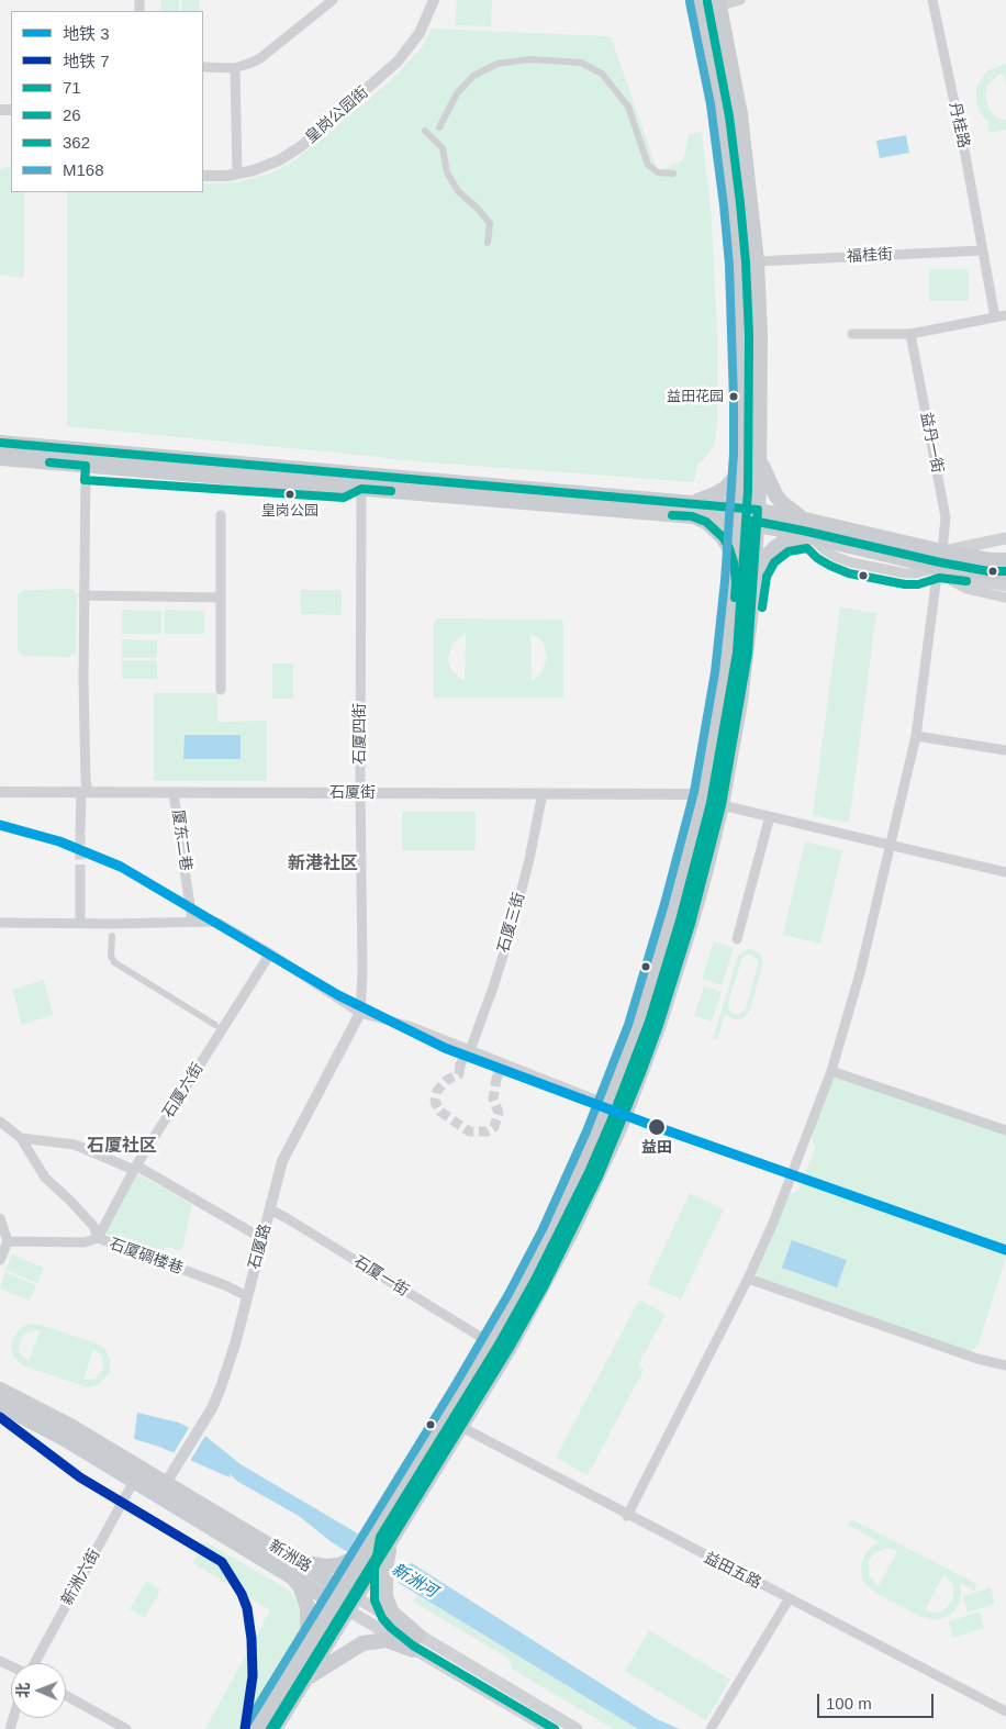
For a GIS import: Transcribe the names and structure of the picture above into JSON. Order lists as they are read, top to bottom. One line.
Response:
{"streets":{"main road":["新洲路"],"street":["皇岗公园街","丹桂路","福桂街","益丹一街","石厦四街","石厦街","厦东二巷","石厦三街","石厦六街","石厦路","石厦碉楼巷","石厦一街","益田五路","新洲六街"]},"crossings":[["丹桂路","福桂街"],["益丹一街","益田五路"],["石厦四街","石厦街"],["石厦四街","石厦路"],["石厦街","厦东二巷"],["石厦街","石厦三街"],["石厦六街","石厦碉楼巷"],["石厦路","石厦碉楼巷"],["石厦路","石厦一街"],["石厦路","新洲路"],["新洲路","新洲六街"]],"districts":["新港社区","石厦社区"],"water":["新洲河"],"places":["益田花园","皇岗公园","益田"],"lines":["transit line 362","transit line M168","transit line 71","transit line 26","metro line 3","metro line 7"],"legend":["地铁 3","地铁 7","71","26","362","M168"],"scale_bar":"100 m","north":"left"}
